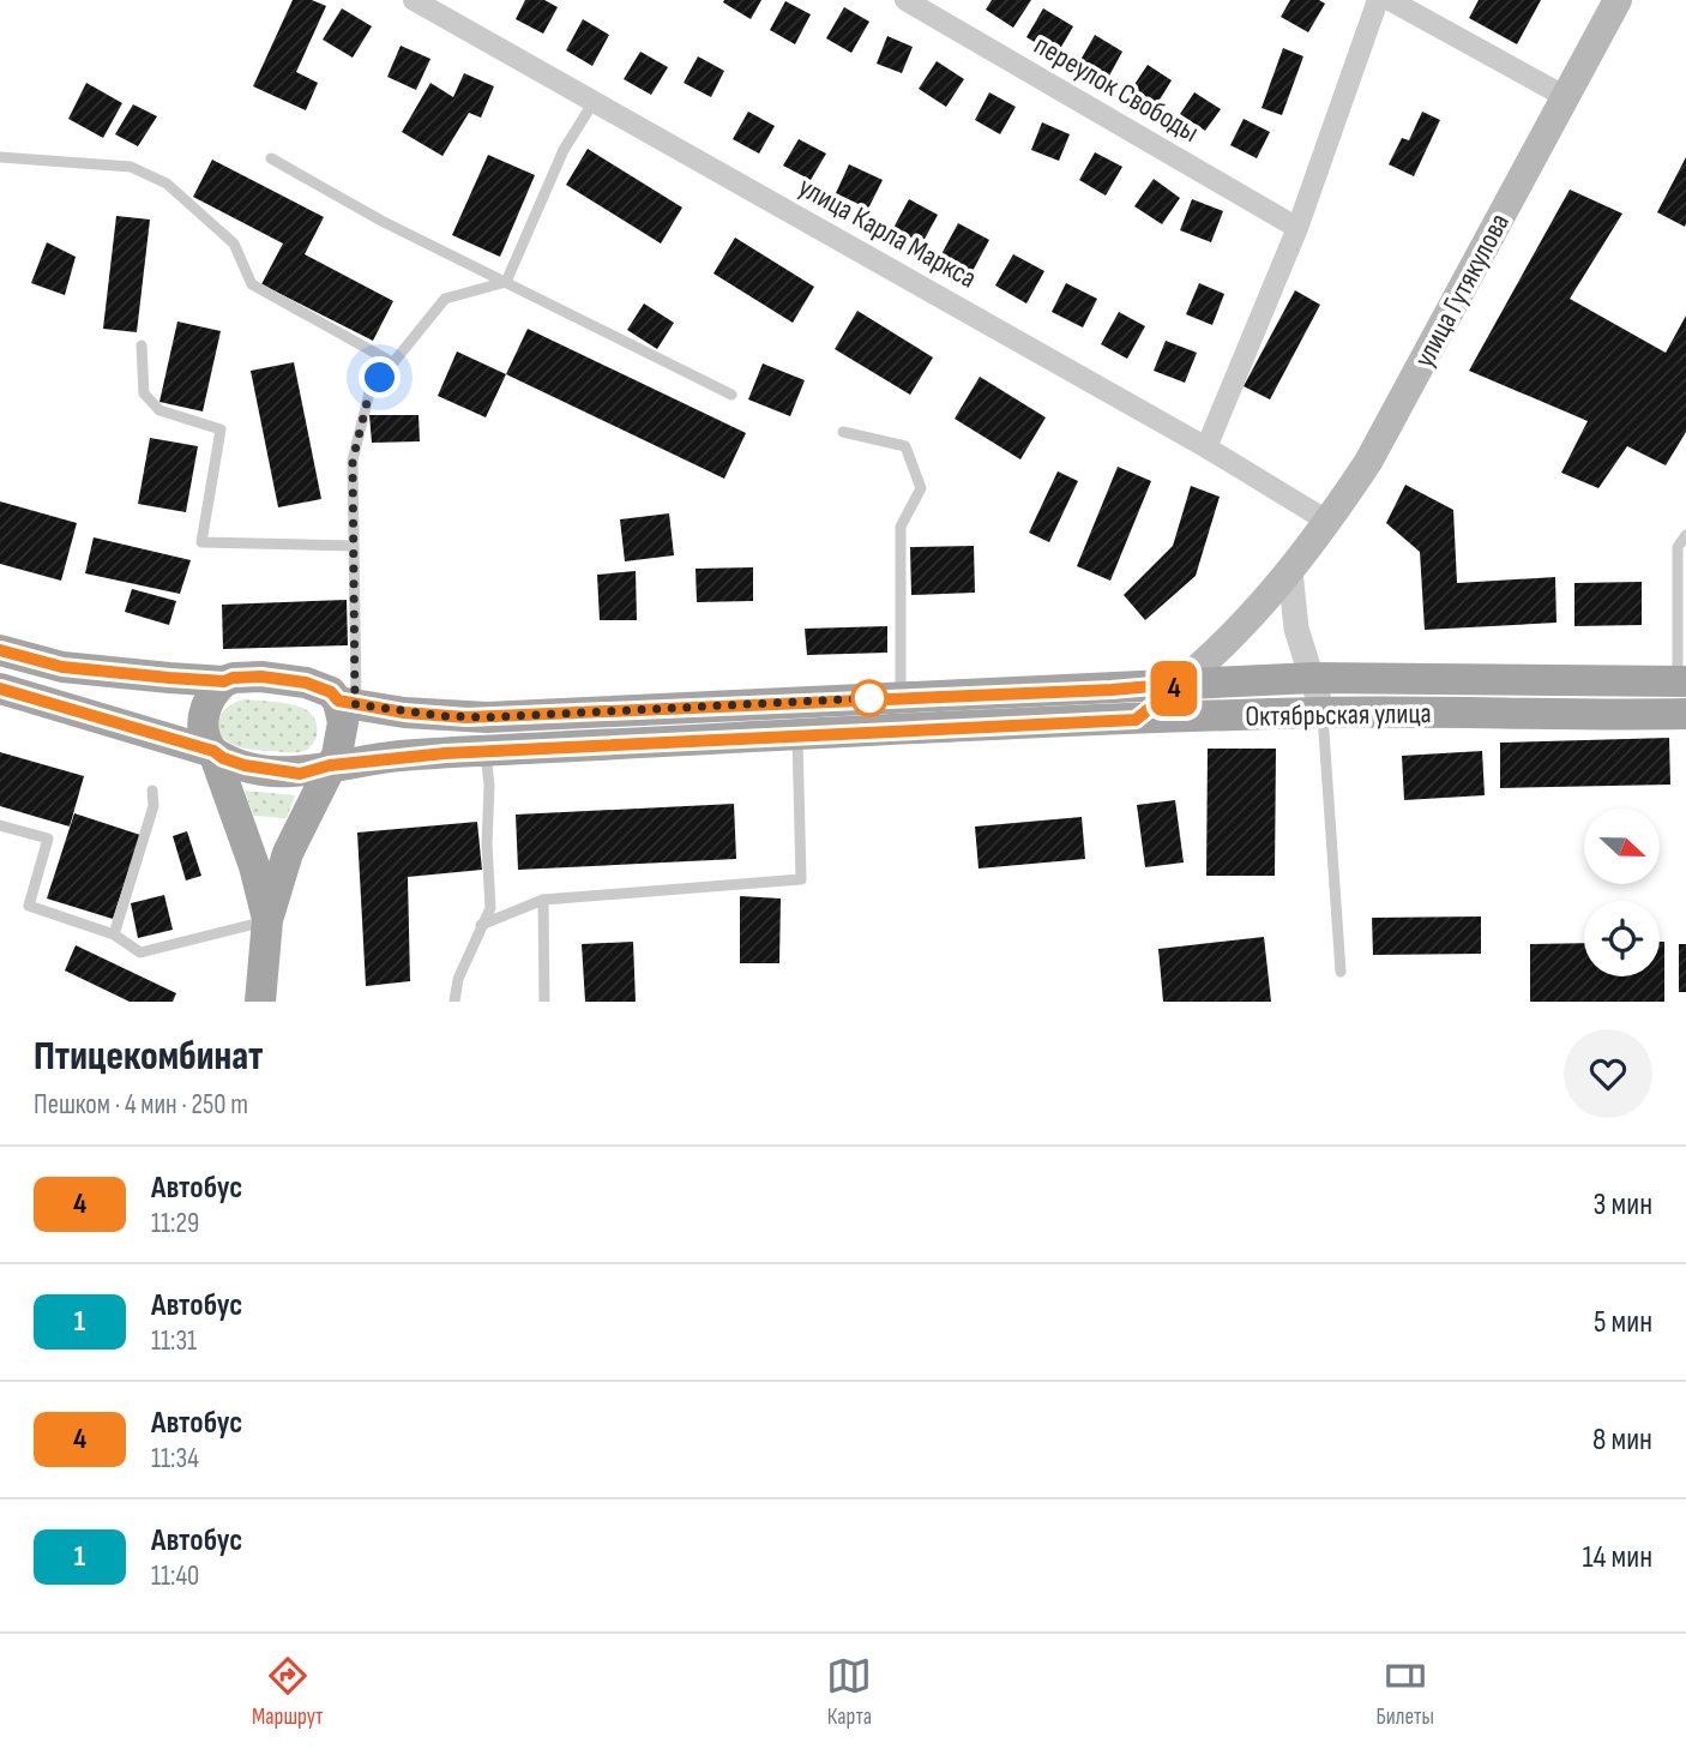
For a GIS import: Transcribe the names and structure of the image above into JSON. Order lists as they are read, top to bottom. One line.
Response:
{"streets":{"main road":["улица Гутякулова","Октябрьская улица"],"street":["переулок Свободы","улица Карла Маркса"]},"crossings":[["улица Карла Маркса","улица Гутякулова"],["улица Гутякулова","Октябрьская улица"]],"lines":["bus line 4"],"north":"right","page":{"on_map":"4","heading":["Птицекомбинат","Пешком · 4 мин · 250 m"],"list":[{"mark":"4","name":"Автобус","note":"11:29","value":"3 мин"},{"mark":"1","name":"Автобус","note":"11:31","value":"5 мин"},{"mark":"4","name":"Автобус","note":"11:34","value":"8 мин"},{"mark":"1","name":"Автобус","note":"11:40","value":"14 мин"}],"tabs":["Маршрут","Карта","Билеты"]}}
